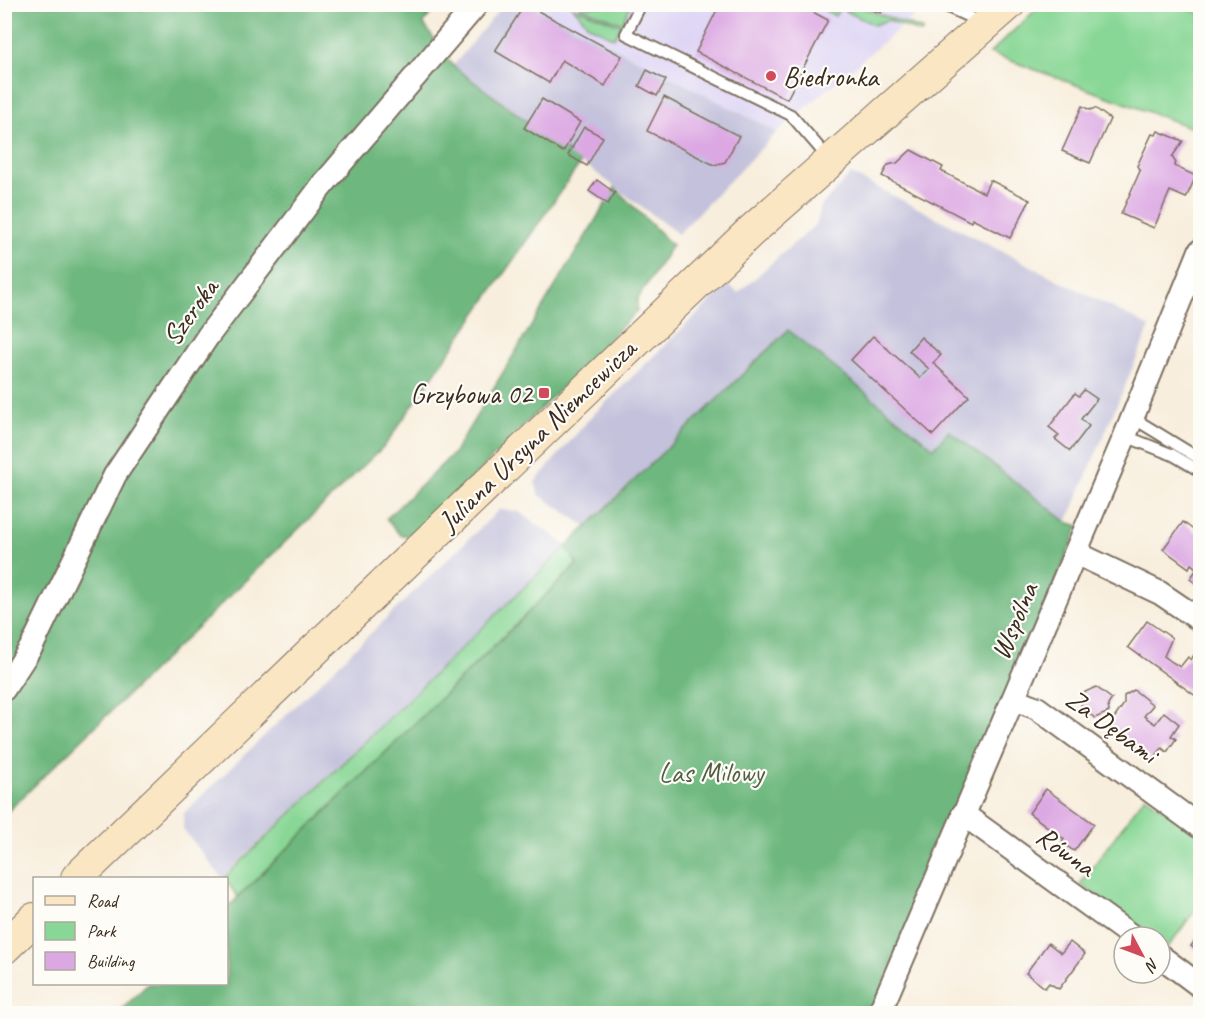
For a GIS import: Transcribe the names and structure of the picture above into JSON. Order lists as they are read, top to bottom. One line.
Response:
{"streets":{"street":["Szeroka","Juliana Ursyna Niemcewicza","Wspólna","Za Dębami","Równa"]},"crossings":[["Wspólna","Za Dębami"],["Wspólna","Równa"]],"parks":["Las Milowy"],"places":{"other":["Biedronka"],"transit":["Grzybowa 02"]},"legend":["Road","Park","Building"],"north":"bottom right"}
